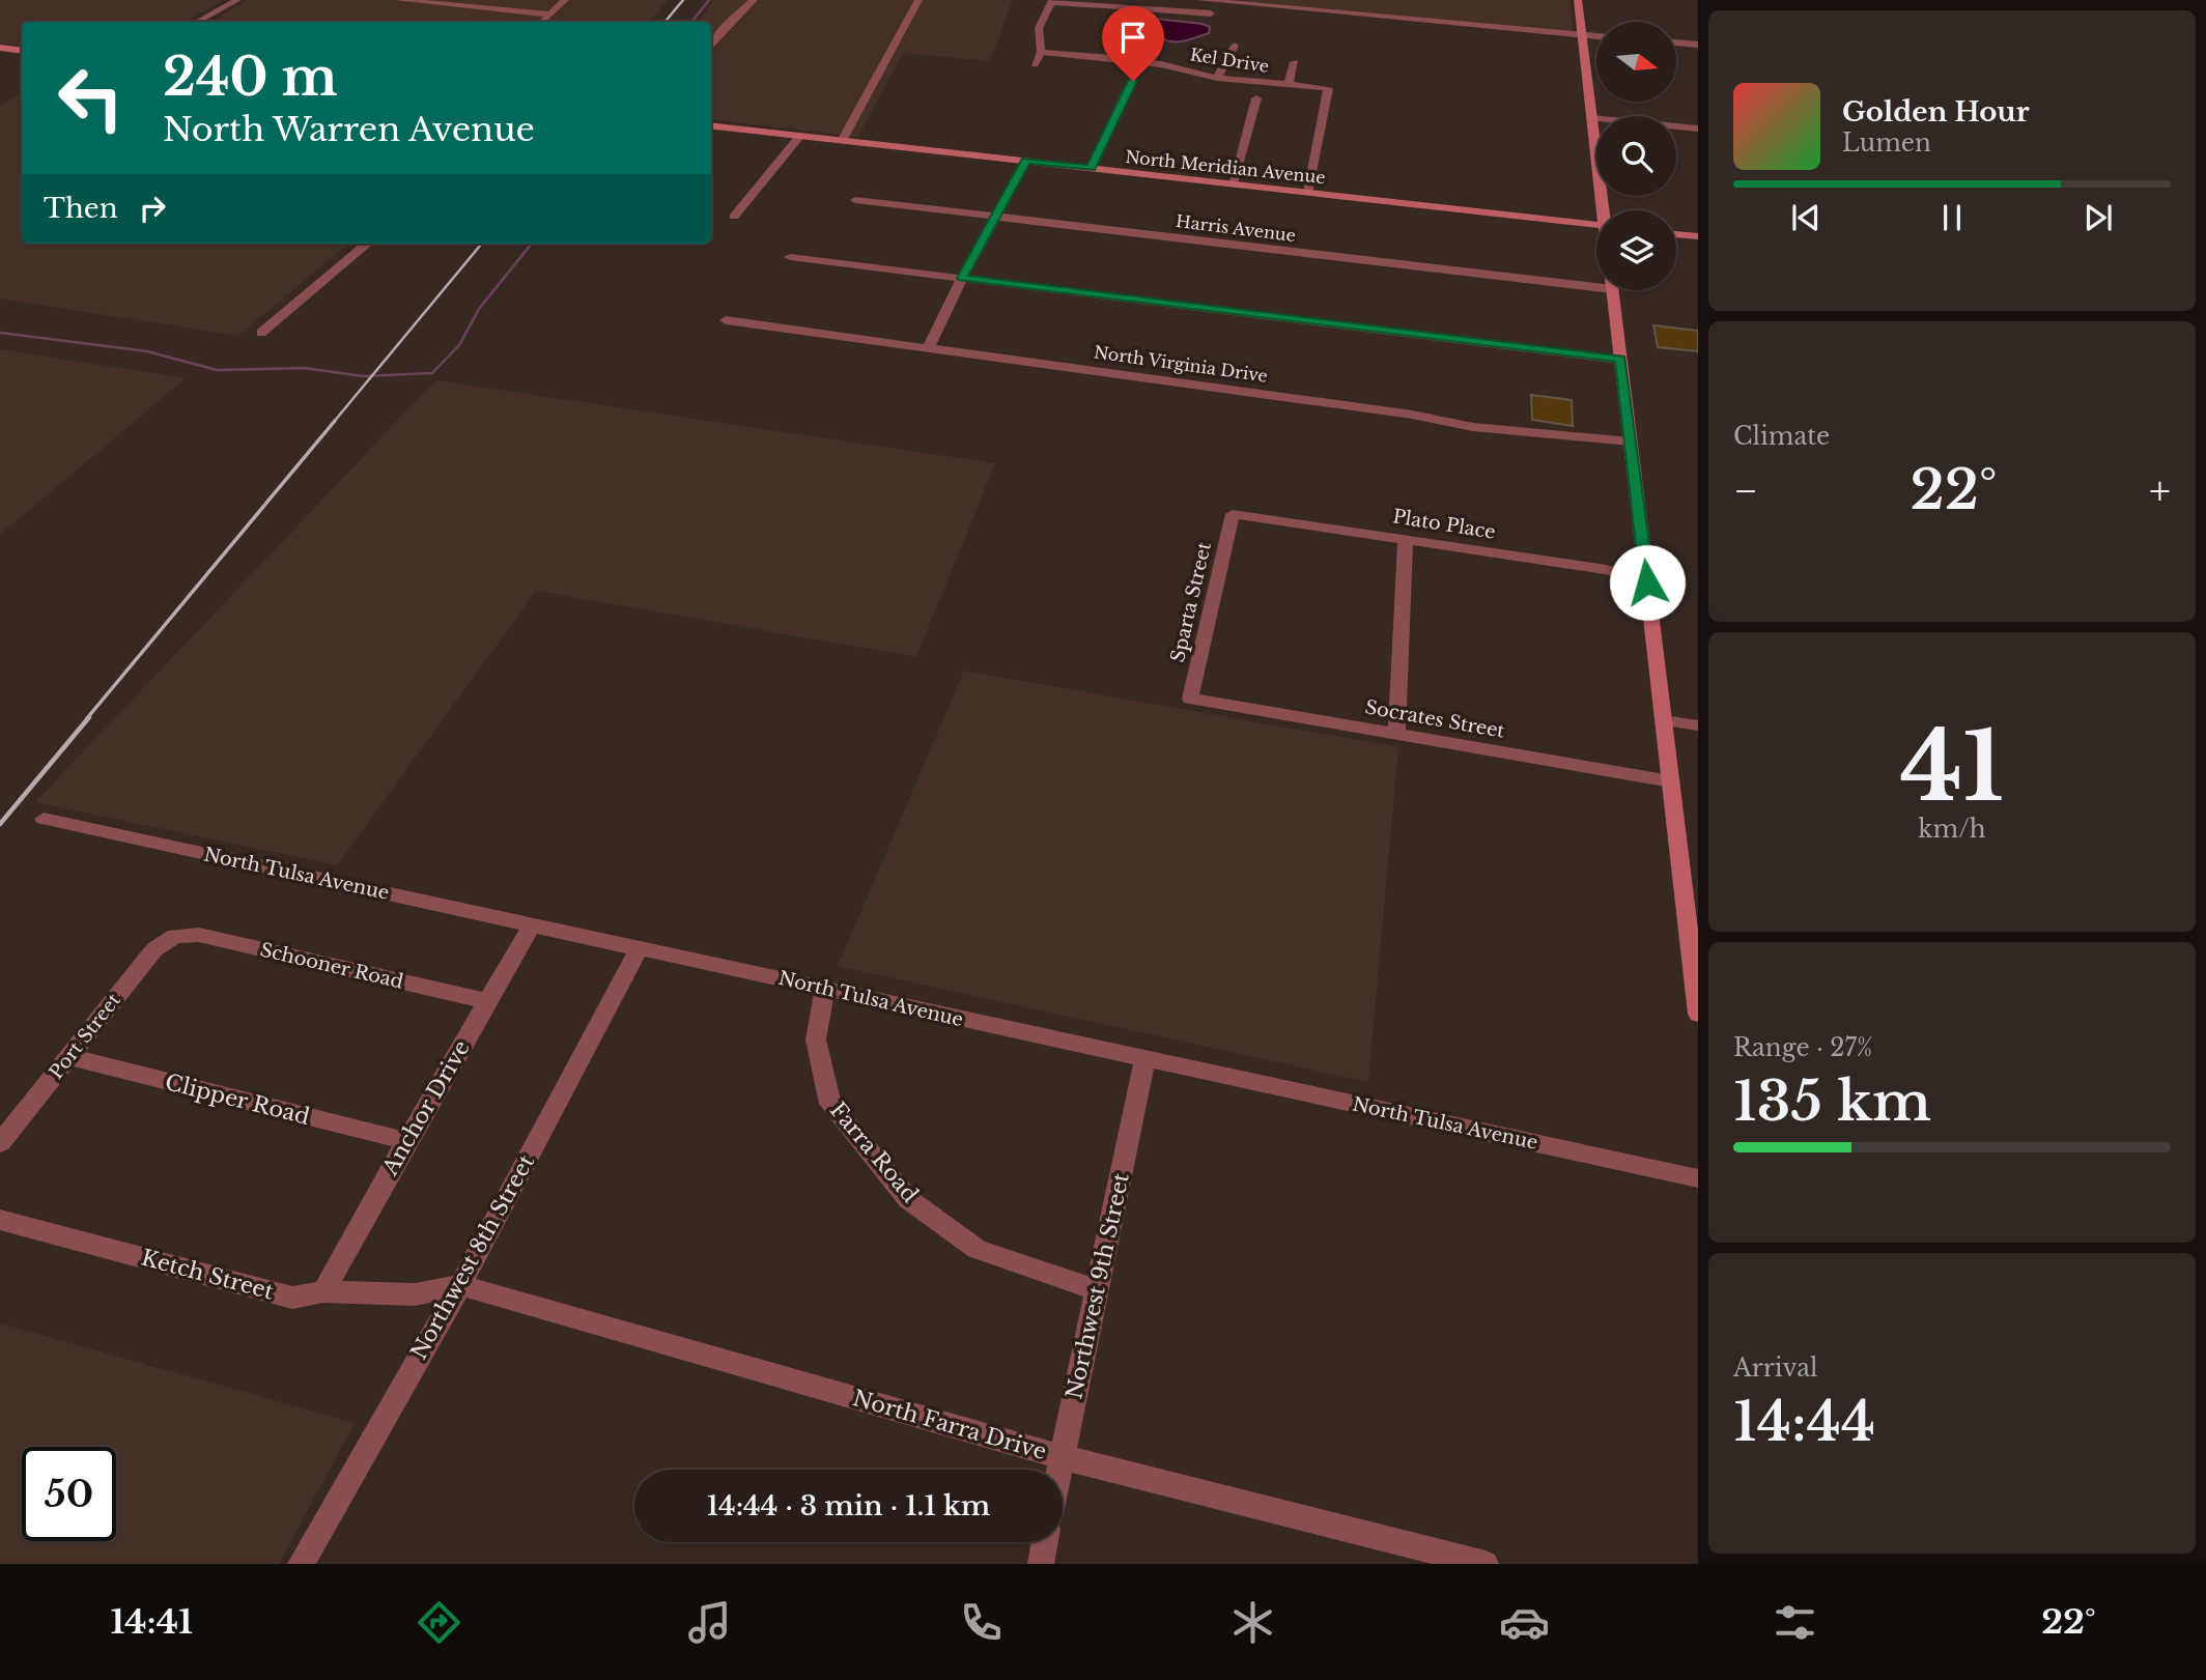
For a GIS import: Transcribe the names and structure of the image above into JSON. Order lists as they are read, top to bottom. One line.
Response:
{"streets":{"main road":["North Meridian Avenue"],"street":["Kel Drive","Harris Avenue","North Virginia Drive","Plato Place","Sparta Street","Socrates Street","North Tulsa Avenue","Schooner Road","Port Street","Clipper Road","Anchor Drive","Farra Road","Northwest 8th Street","Ketch Street","Northwest 9th Street","North Farra Drive"]},"crossings":[["Kel Drive","North Meridian Avenue"],["Plato Place","Sparta Street"],["Sparta Street","Socrates Street"],["North Tulsa Avenue","Anchor Drive"],["North Tulsa Avenue","Farra Road"],["North Tulsa Avenue","Northwest 8th Street"],["North Tulsa Avenue","Northwest 9th Street"],["Schooner Road","Port Street"],["Schooner Road","Anchor Drive"],["Port Street","Clipper Road"],["Clipper Road","Anchor Drive"],["Anchor Drive","Ketch Street"],["Farra Road","Northwest 9th Street"],["Northwest 8th Street","Ketch Street"],["Northwest 8th Street","North Farra Drive"],["Ketch Street","North Farra Drive"],["Northwest 9th Street","North Farra Drive"]],"north":"right","page":{"turn":["240 m","North Warren Avenue"],"song":["Golden Hour","Lumen"],"then":"Then","tile":["Climate",["41","km/h"],["Range · 27%","135 km"],["Arrival","14:44"]],"heat":["−","22°","+"],"limit":"50","trip":"14:44 · 3 min · 1.1 km","tabs":["14:41","22°"]}}
